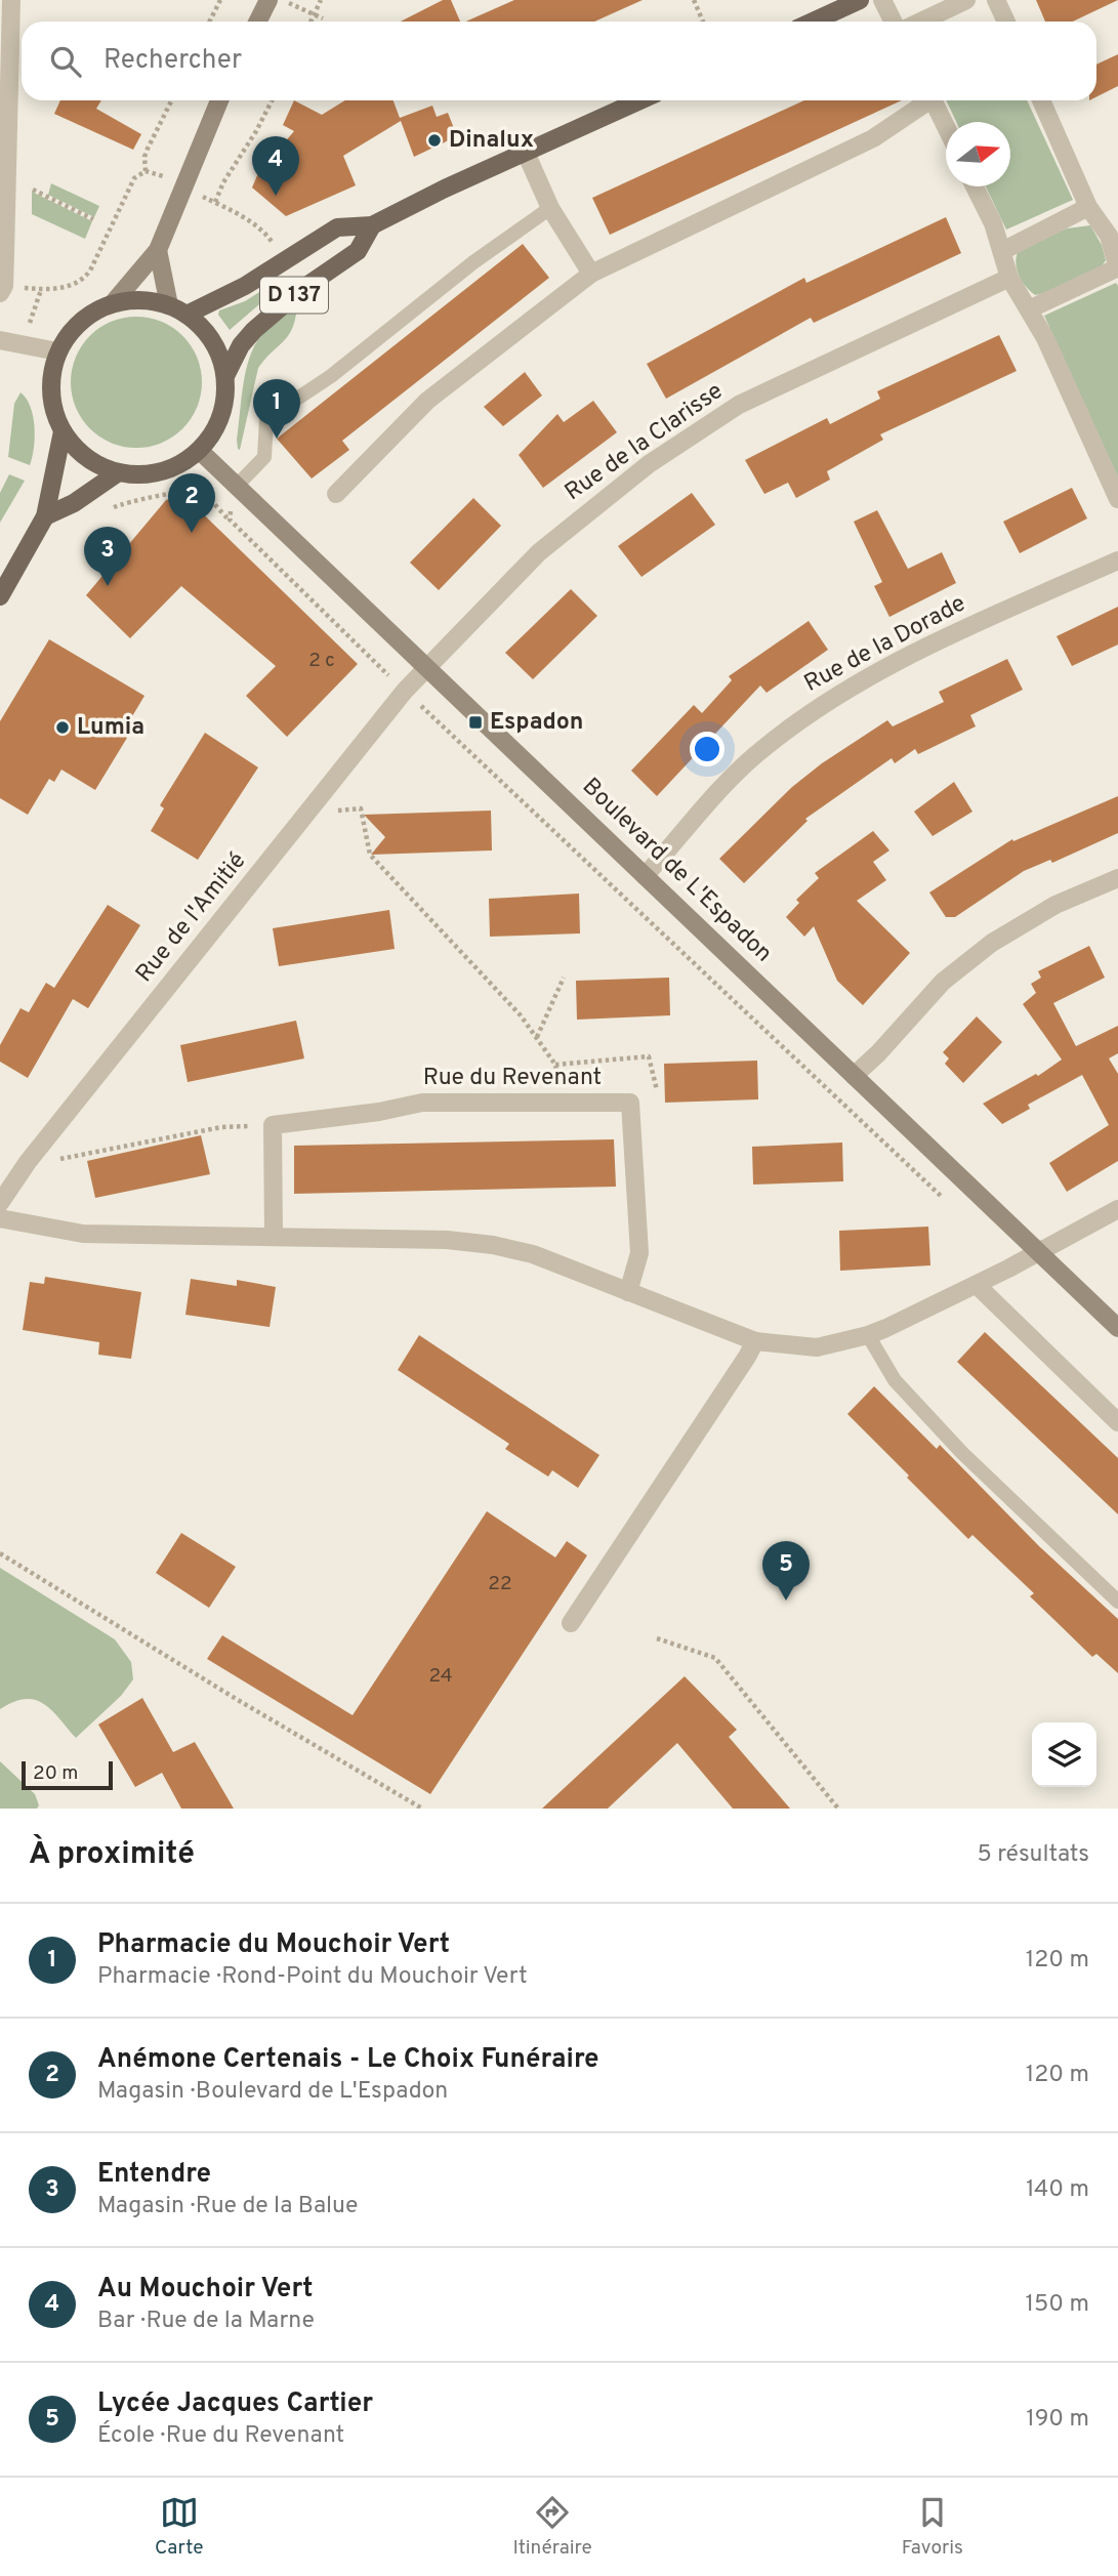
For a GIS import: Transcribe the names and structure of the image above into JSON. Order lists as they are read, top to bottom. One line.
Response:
{"streets":{"main road":["D 137"],"street":["Rue de la Clarisse","Rue de la Dorade","Boulevard de L'Espadon","Rue de l'Amitié","Rue du Revenant"]},"crossings":[["D 137","Boulevard de L'Espadon"],["Rue de la Clarisse","Boulevard de L'Espadon"],["Rue de la Clarisse","Rue de l'Amitié"],["Rue de la Dorade","Boulevard de L'Espadon"],["Boulevard de L'Espadon","Rue de l'Amitié"]],"places":{"other":["Dinalux","Lumia"],"transit":["Espadon"]},"house_numbers":["2 c","22","24"],"scale_bar":"20 m","north":"right","page":{"search":"Rechercher","pins":["4","1","2","3","5"],"scale":"20 m","heading":["À proximité","5 résultats"],"list":[{"mark":"1","name":"Pharmacie du Mouchoir Vert","note":"Pharmacie · Rond-Point du Mouchoir Vert","value":"120 m"},{"mark":"2","name":"Anémone Certenais - Le Choix Funéraire","note":"Magasin · Boulevard de L'Espadon","value":"120 m"},{"mark":"3","name":"Entendre","note":"Magasin · Rue de la Balue","value":"140 m"},{"mark":"4","name":"Au Mouchoir Vert","note":"Bar · Rue de la Marne","value":"150 m"},{"mark":"5","name":"Lycée Jacques Cartier","note":"École · Rue du Revenant","value":"190 m"}],"nav":["Carte","Itinéraire","Favoris"]}}
